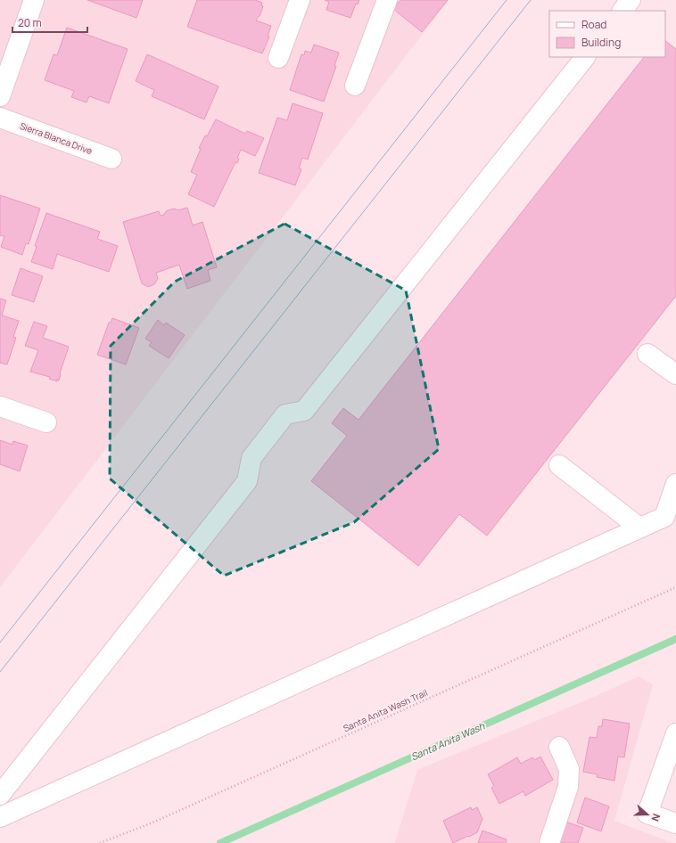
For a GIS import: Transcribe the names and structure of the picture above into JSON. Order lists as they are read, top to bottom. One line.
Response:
{"streets":{"street":["Sierra Blanca Drive"],"path":["Santa Anita Wash Trail"]},"water":["Santa Anita Wash"],"legend":["Road","Building"],"scale_bar":"20 m","north":"right"}
